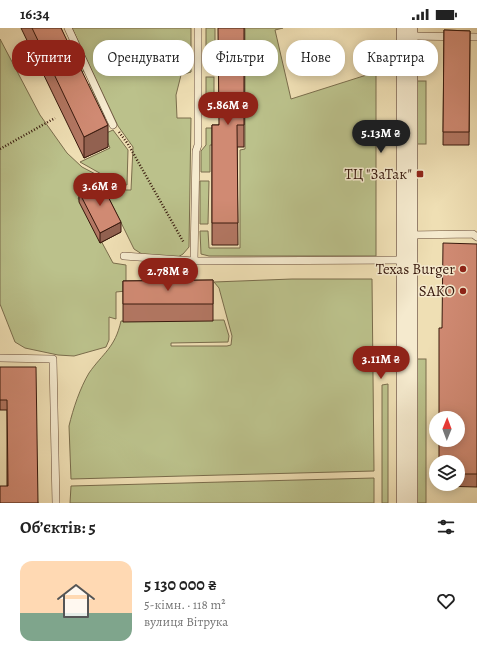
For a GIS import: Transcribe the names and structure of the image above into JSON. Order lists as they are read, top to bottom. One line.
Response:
{"places":{"transit":["ТЦ \"ЗаТак\""],"other":["Texas Burger","SAKO"]},"north":"top","page":{"status":"16:34","chip":["Купити","Орендувати","Фільтри","Нове","Квартира"],"price":["5.86M ₴","5.13M ₴","3.6M ₴","2.78M ₴","3.11M ₴"],"heading":"Об’єктів: 5","list":[{"name":"5 130 000 ₴","note":"5-кімн. · 118 m² · вулиця Вітрука"}]}}
